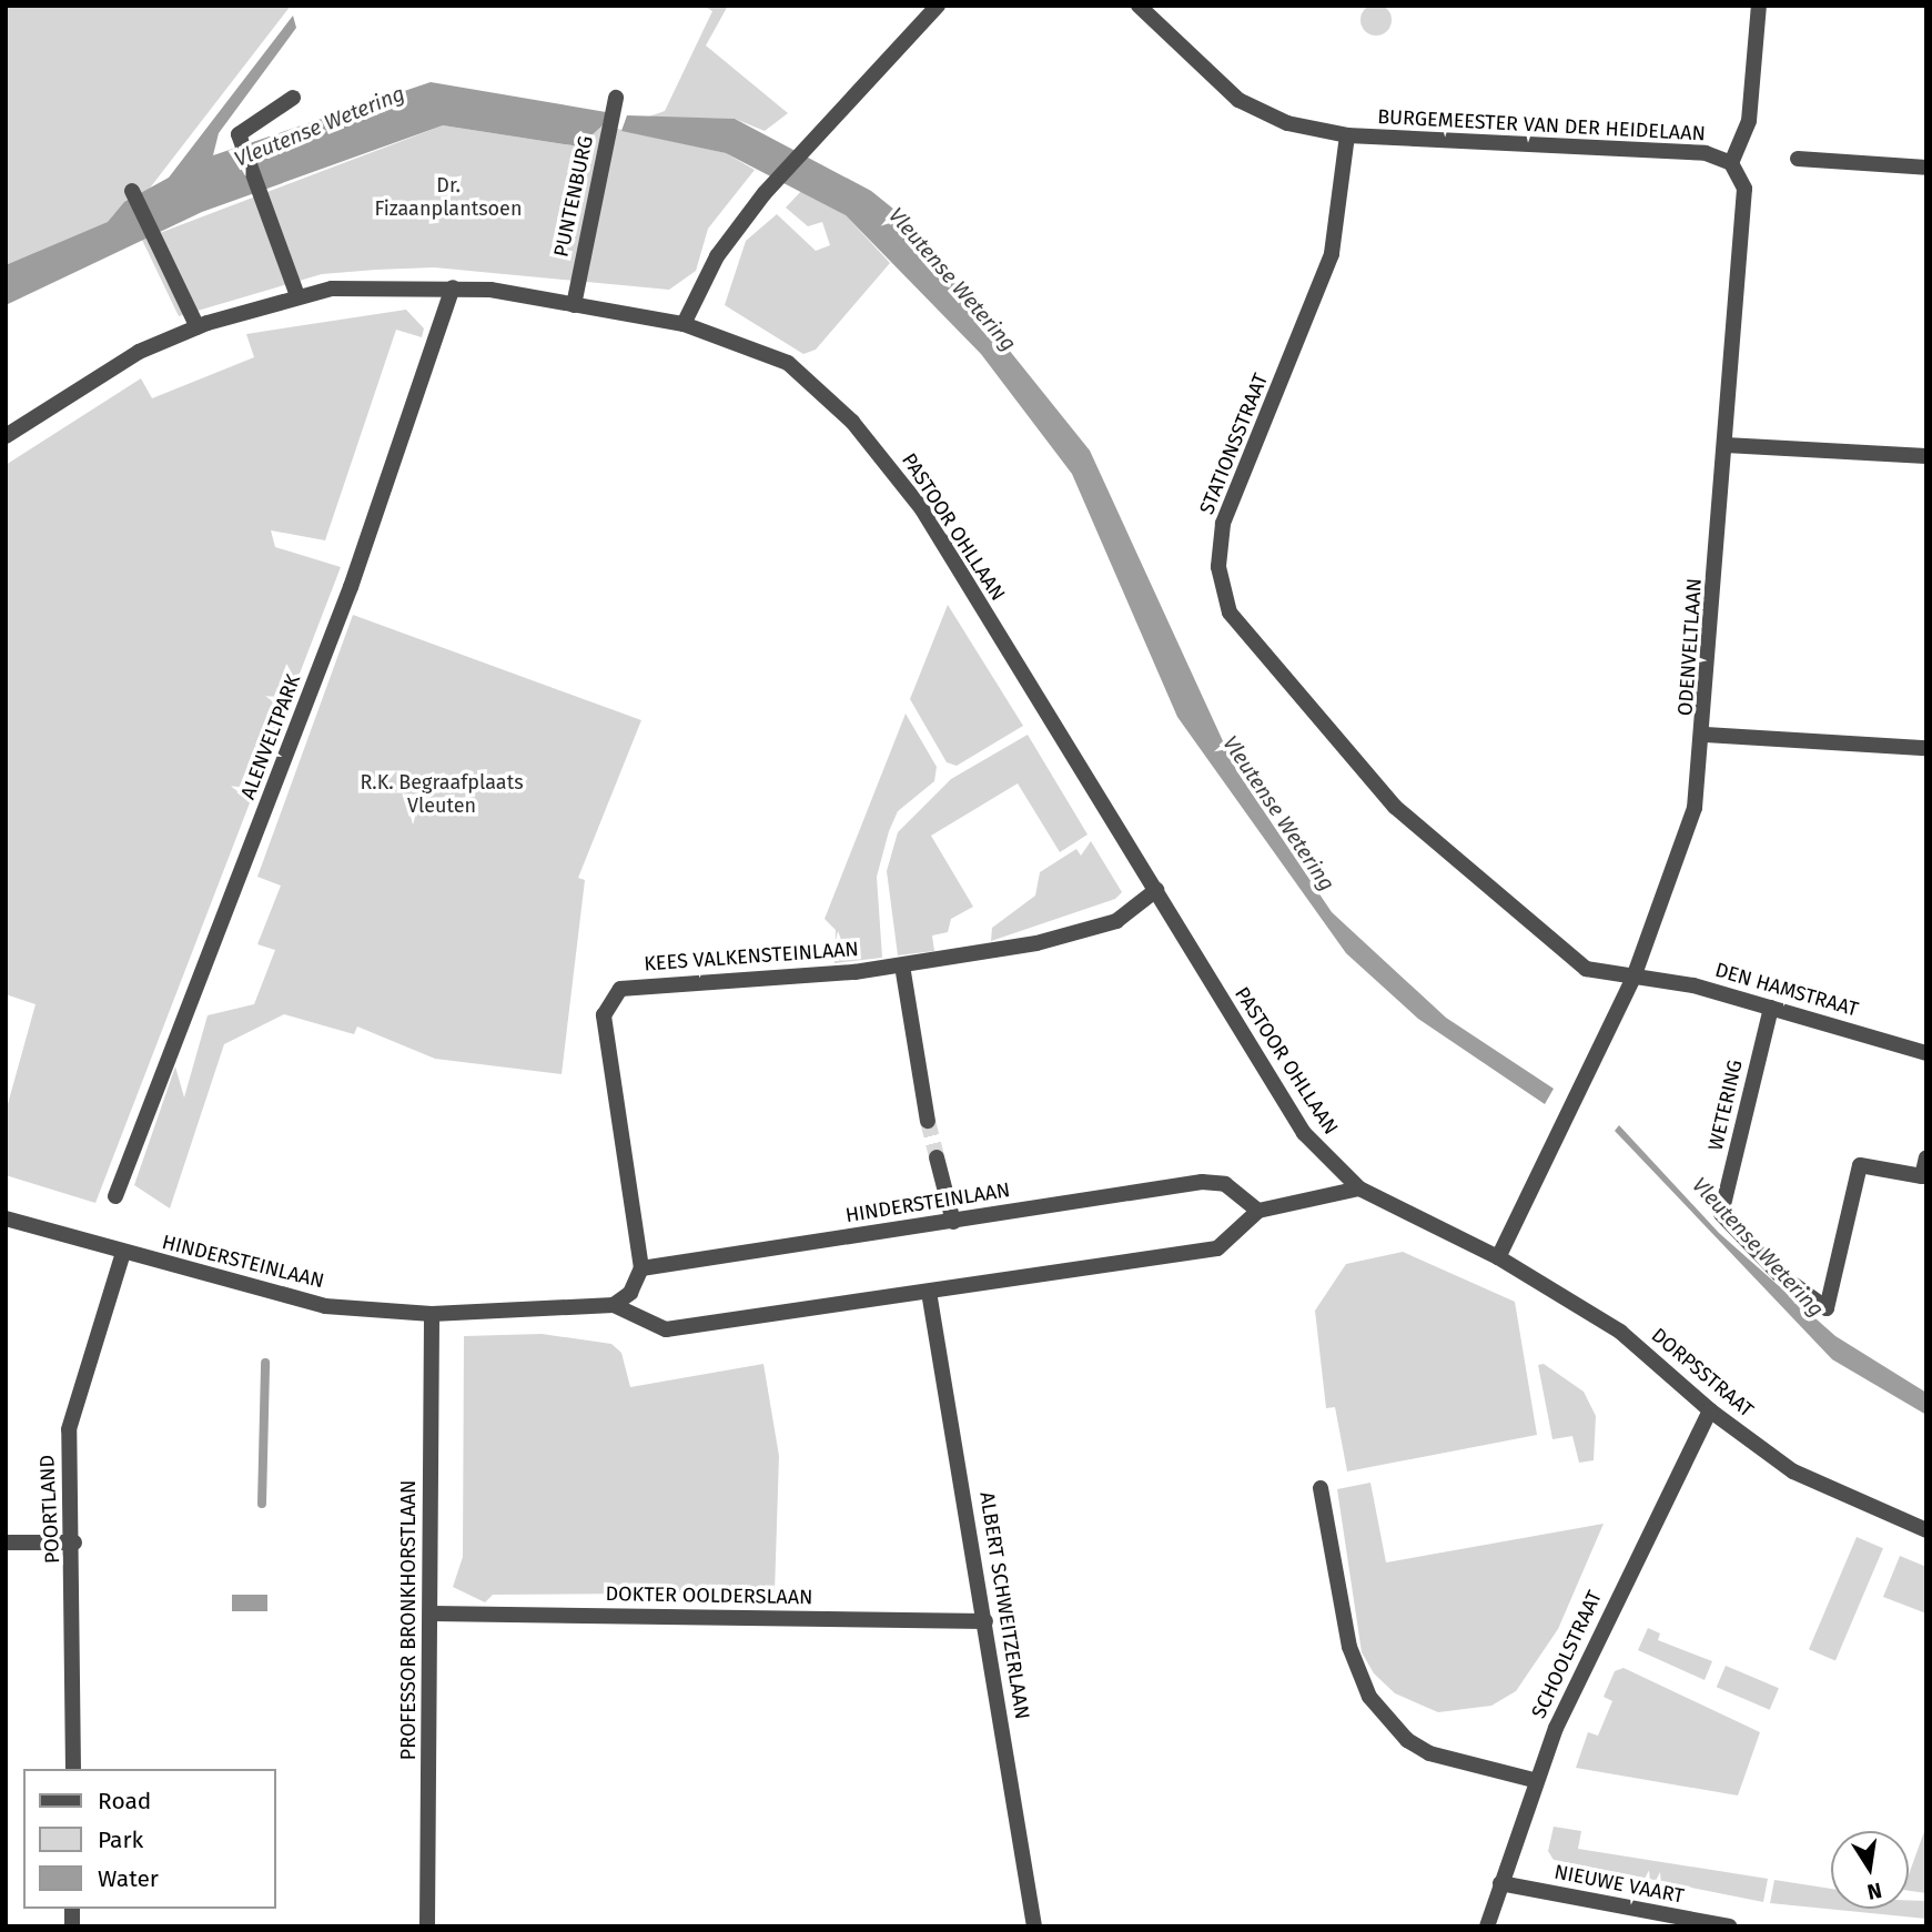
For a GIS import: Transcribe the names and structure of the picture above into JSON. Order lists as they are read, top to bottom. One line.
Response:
{"streets":{"street":["BURGEMEESTER VAN DER HEIDELAAN","PUNTENBURG","STATIONSSTRAAT","PASTOOR OHLLAAN","ODENVELTLAAN","ALENVELTPARK","KEES VALKENSTEINLAAN","DEN HAMSTRAAT","WETERING","HINDERSTEINLAAN","DORPSSTRAAT","POORTLAND","DOKTER OOLDERSLAAN","ALBERT SCHWEITZERLAAN","PROFESSOR BRONKHORSTLAAN","SCHOOLSTRAAT","NIEUWE VAART"]},"crossings":[["BURGEMEESTER VAN DER HEIDELAAN","STATIONSSTRAAT"],["BURGEMEESTER VAN DER HEIDELAAN","ODENVELTLAAN"],["PUNTENBURG","PASTOOR OHLLAAN"],["STATIONSSTRAAT","ODENVELTLAAN"],["STATIONSSTRAAT","DEN HAMSTRAAT"],["PASTOOR OHLLAAN","ALENVELTPARK"],["PASTOOR OHLLAAN","KEES VALKENSTEINLAAN"],["ODENVELTLAAN","DEN HAMSTRAAT"],["ODENVELTLAAN","DORPSSTRAAT"],["KEES VALKENSTEINLAAN","HINDERSTEINLAAN"],["DEN HAMSTRAAT","WETERING"],["HINDERSTEINLAAN","POORTLAND"],["HINDERSTEINLAAN","ALBERT SCHWEITZERLAAN"],["HINDERSTEINLAAN","PROFESSOR BRONKHORSTLAAN"],["DORPSSTRAAT","SCHOOLSTRAAT"],["DOKTER OOLDERSLAAN","ALBERT SCHWEITZERLAAN"],["DOKTER OOLDERSLAAN","PROFESSOR BRONKHORSTLAAN"],["SCHOOLSTRAAT","NIEUWE VAART"]],"water":["Vleutense Wetering"],"parks":["Dr. Fizaanplantsoen","R.K. Begraafplaats Vleuten"],"legend":["Road","Park","Water"],"north":"bottom"}
